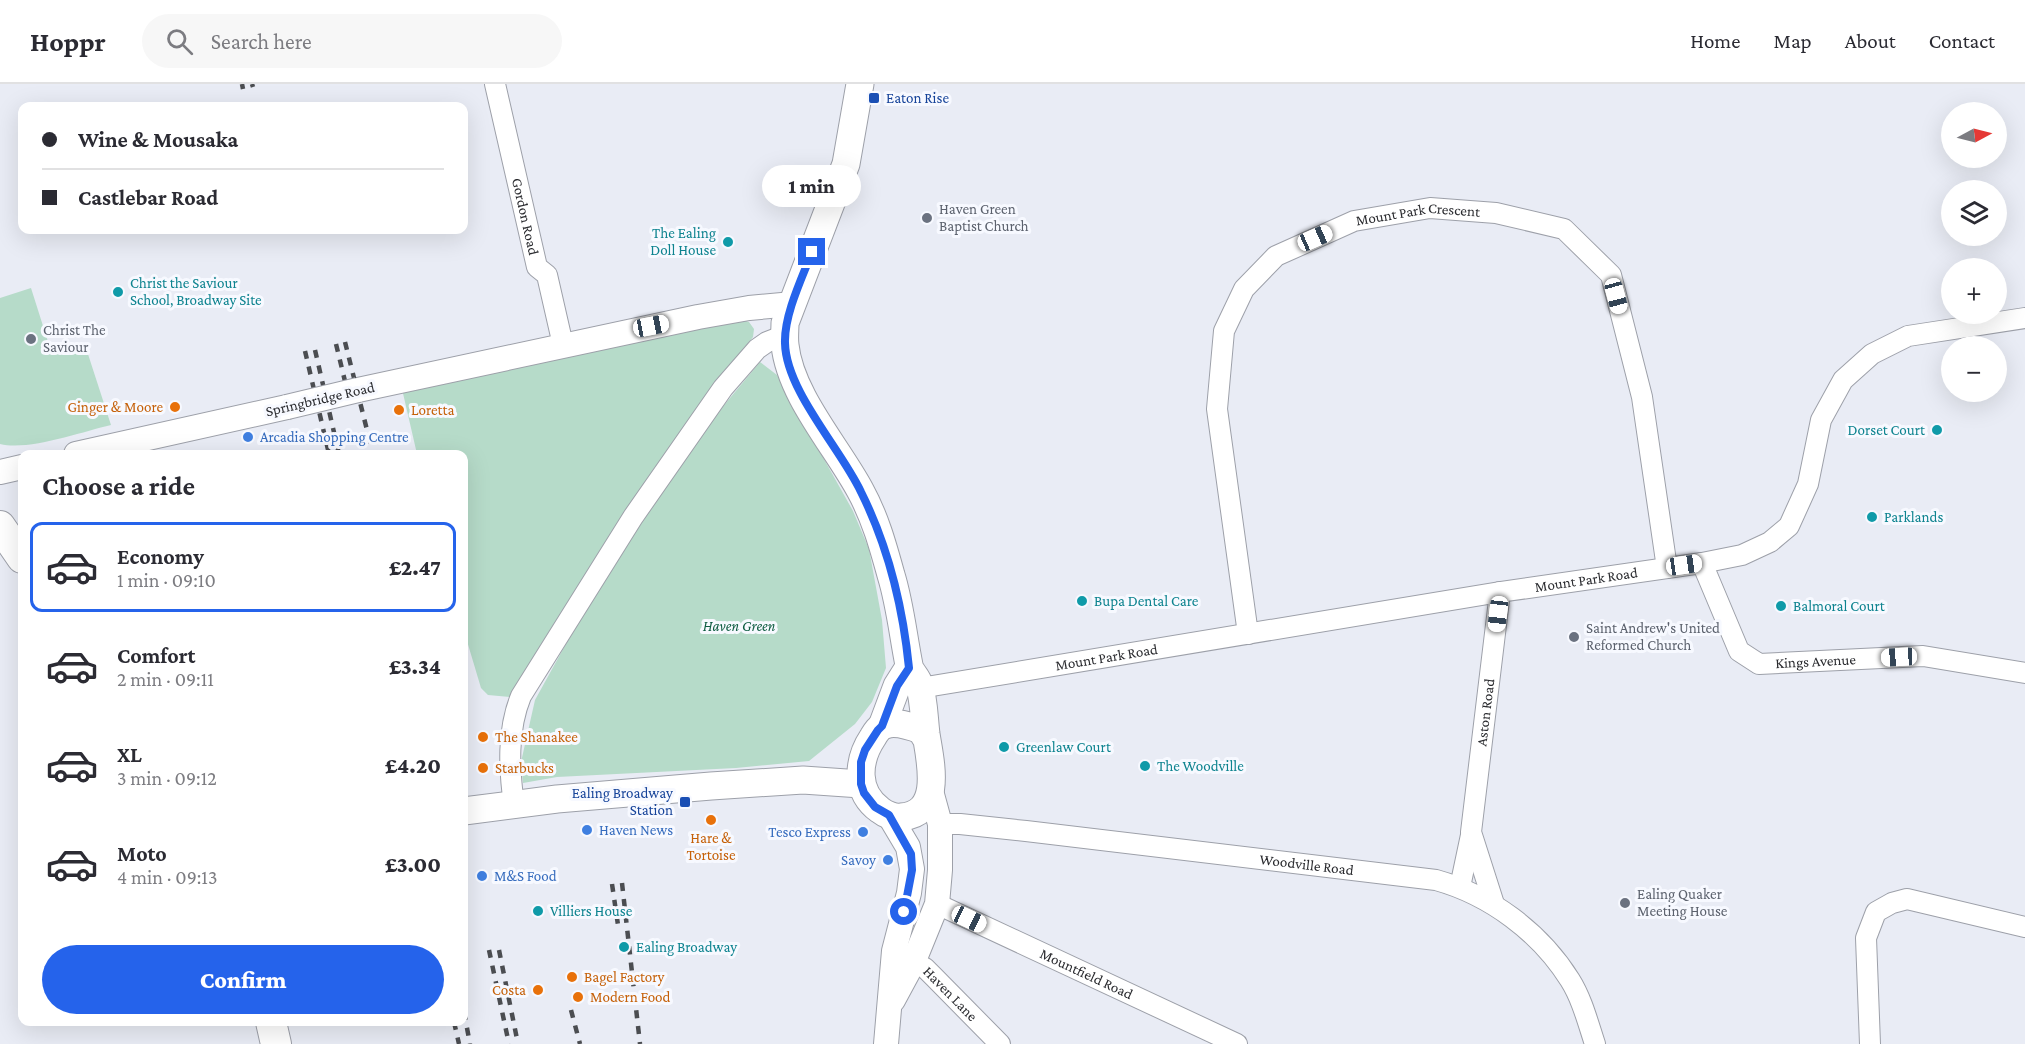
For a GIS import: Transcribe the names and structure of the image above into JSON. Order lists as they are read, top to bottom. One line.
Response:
{"streets":{"street":["Gordon Road","Mount Park Crescent","Springbridge Road","Mount Park Road","Kings Avenue","Aston Road","Woodville Road","Mountfield Road","Haven Lane"]},"crossings":[["Gordon Road","Springbridge Road"],["Mount Park Crescent","Mount Park Road"],["Mount Park Road","Kings Avenue"],["Mount Park Road","Aston Road"],["Aston Road","Woodville Road"]],"parks":["Haven Green"],"places":{"transit":["Eaton Rise","Ealing Broadway Station"],"other":["Haven Green Baptist Church","The Ealing Doll House","Christ the Saviour School, Broadway Site","Christ The Saviour","Ginger & Moore","Loretta","Dorset Court","Arcadia Shopping Centre","Parklands","Bupa Dental Care","Balmoral Court","Saint Andrew's United Reformed Church","The Shanakee","Greenlaw Court","The Woodville","Starbucks","Hare & Tortoise","Haven News","Tesco Express","Savoy","M&S Food","Ealing Quaker Meeting House","Villiers House","Ealing Broadway","Bagel Factory","Costa","Modern Food"]},"north":"right","page":{"header":"Hoppr","search":"Search here","nav":["Home","Map","About","Contact"],"map_buttons":["+","−"],"banner":["Wine & Mousaka","Castlebar Road"],"bubble":"1 min","heading":"Choose a ride","list":[{"name":"Economy","note":"1 min · 09:10","value":"£2.47"},{"name":"Comfort","note":"2 min · 09:11","value":"£3.34"},{"name":"XL","note":"3 min · 09:12","value":"£4.20"},{"name":"Moto","note":"4 min · 09:13","value":"£3.00"}],"buttons":"Confirm"}}
